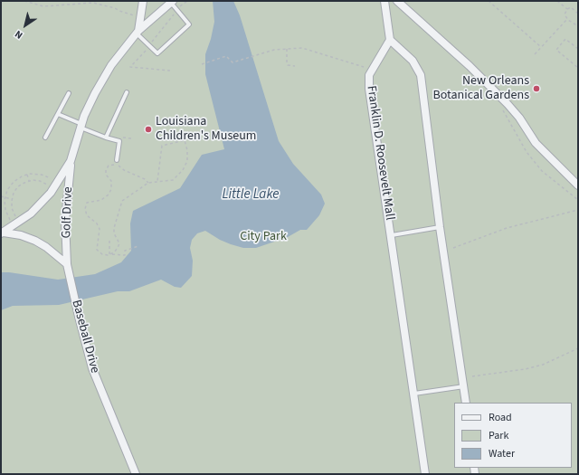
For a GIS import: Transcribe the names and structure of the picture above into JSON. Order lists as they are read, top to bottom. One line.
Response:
{"streets":{"street":["Franklin D. Roosevelt Mall","Golf Drive","Baseball Drive"]},"crossings":[["Golf Drive","Baseball Drive"]],"water":["Little Lake"],"parks":["City Park"],"places":["New Orleans Botanical Gardens","Louisiana Children's Museum"],"legend":["Road","Park","Water"],"north":"bottom left"}
